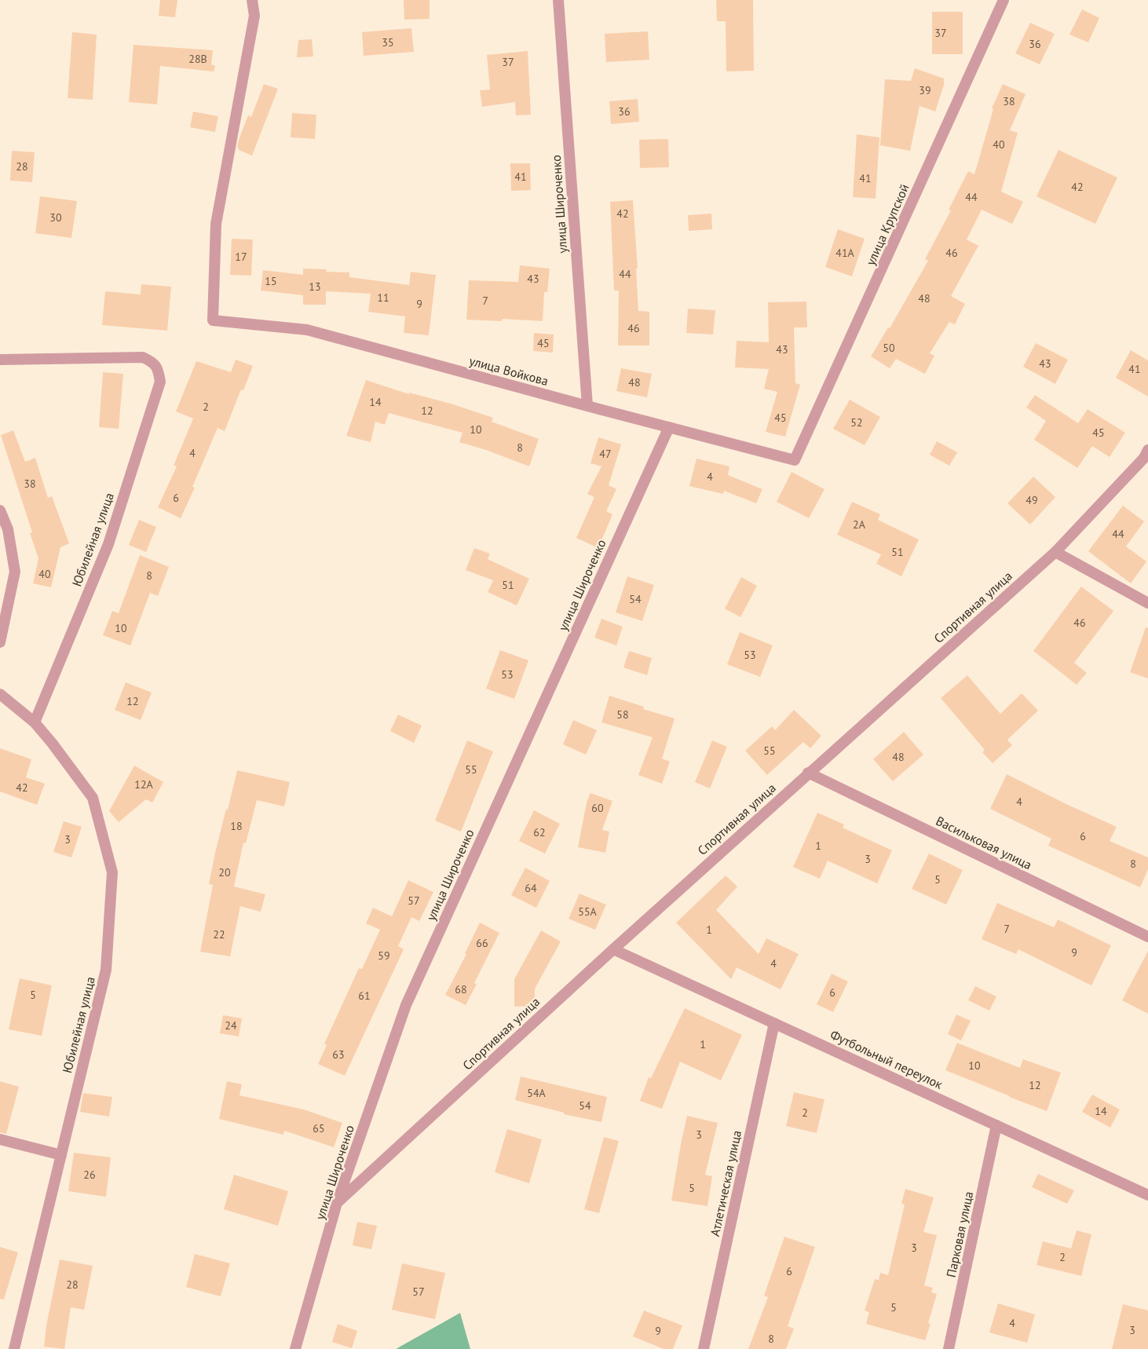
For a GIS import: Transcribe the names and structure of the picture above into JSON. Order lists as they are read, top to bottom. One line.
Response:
{"streets":{"street":["улица Широченко","улица Крупской","улица Войкова","Юбилейная улица","Спортивная улица","Васильковая улица","Футбольный переулок","Атлетическая улица","Парковая улица"]},"crossings":[["улица Широченко","улица Войкова"],["улица Широченко","Спортивная улица"],["улица Крупской","улица Войкова"],["Спортивная улица","Васильковая улица"],["Спортивная улица","Футбольный переулок"],["Футбольный переулок","Атлетическая улица"],["Футбольный переулок","Парковая улица"]],"house_numbers":["37","35","36","28В","37","39","38","36","40","28","41","41","42","44","42","30","41А","46","17","44","43","15","13","11","48","7","9","46","45","50","43","43","41","48","14","2","12","45","52","10","45","8","4","47","4","38","6","49","2А","44","51","40","8","51","54","46","10","53","53","12","58","55","48","55","12А","42","4","60","18","62","6","3","1","3","8","20","5","64","57","55А","7","1","22","66","9","59","4","68","6","5","61","24","1","63","10","12","54А","54","14","2","65","3","26","5","3","2","6","28","57","5","4","3","9","8"]}
